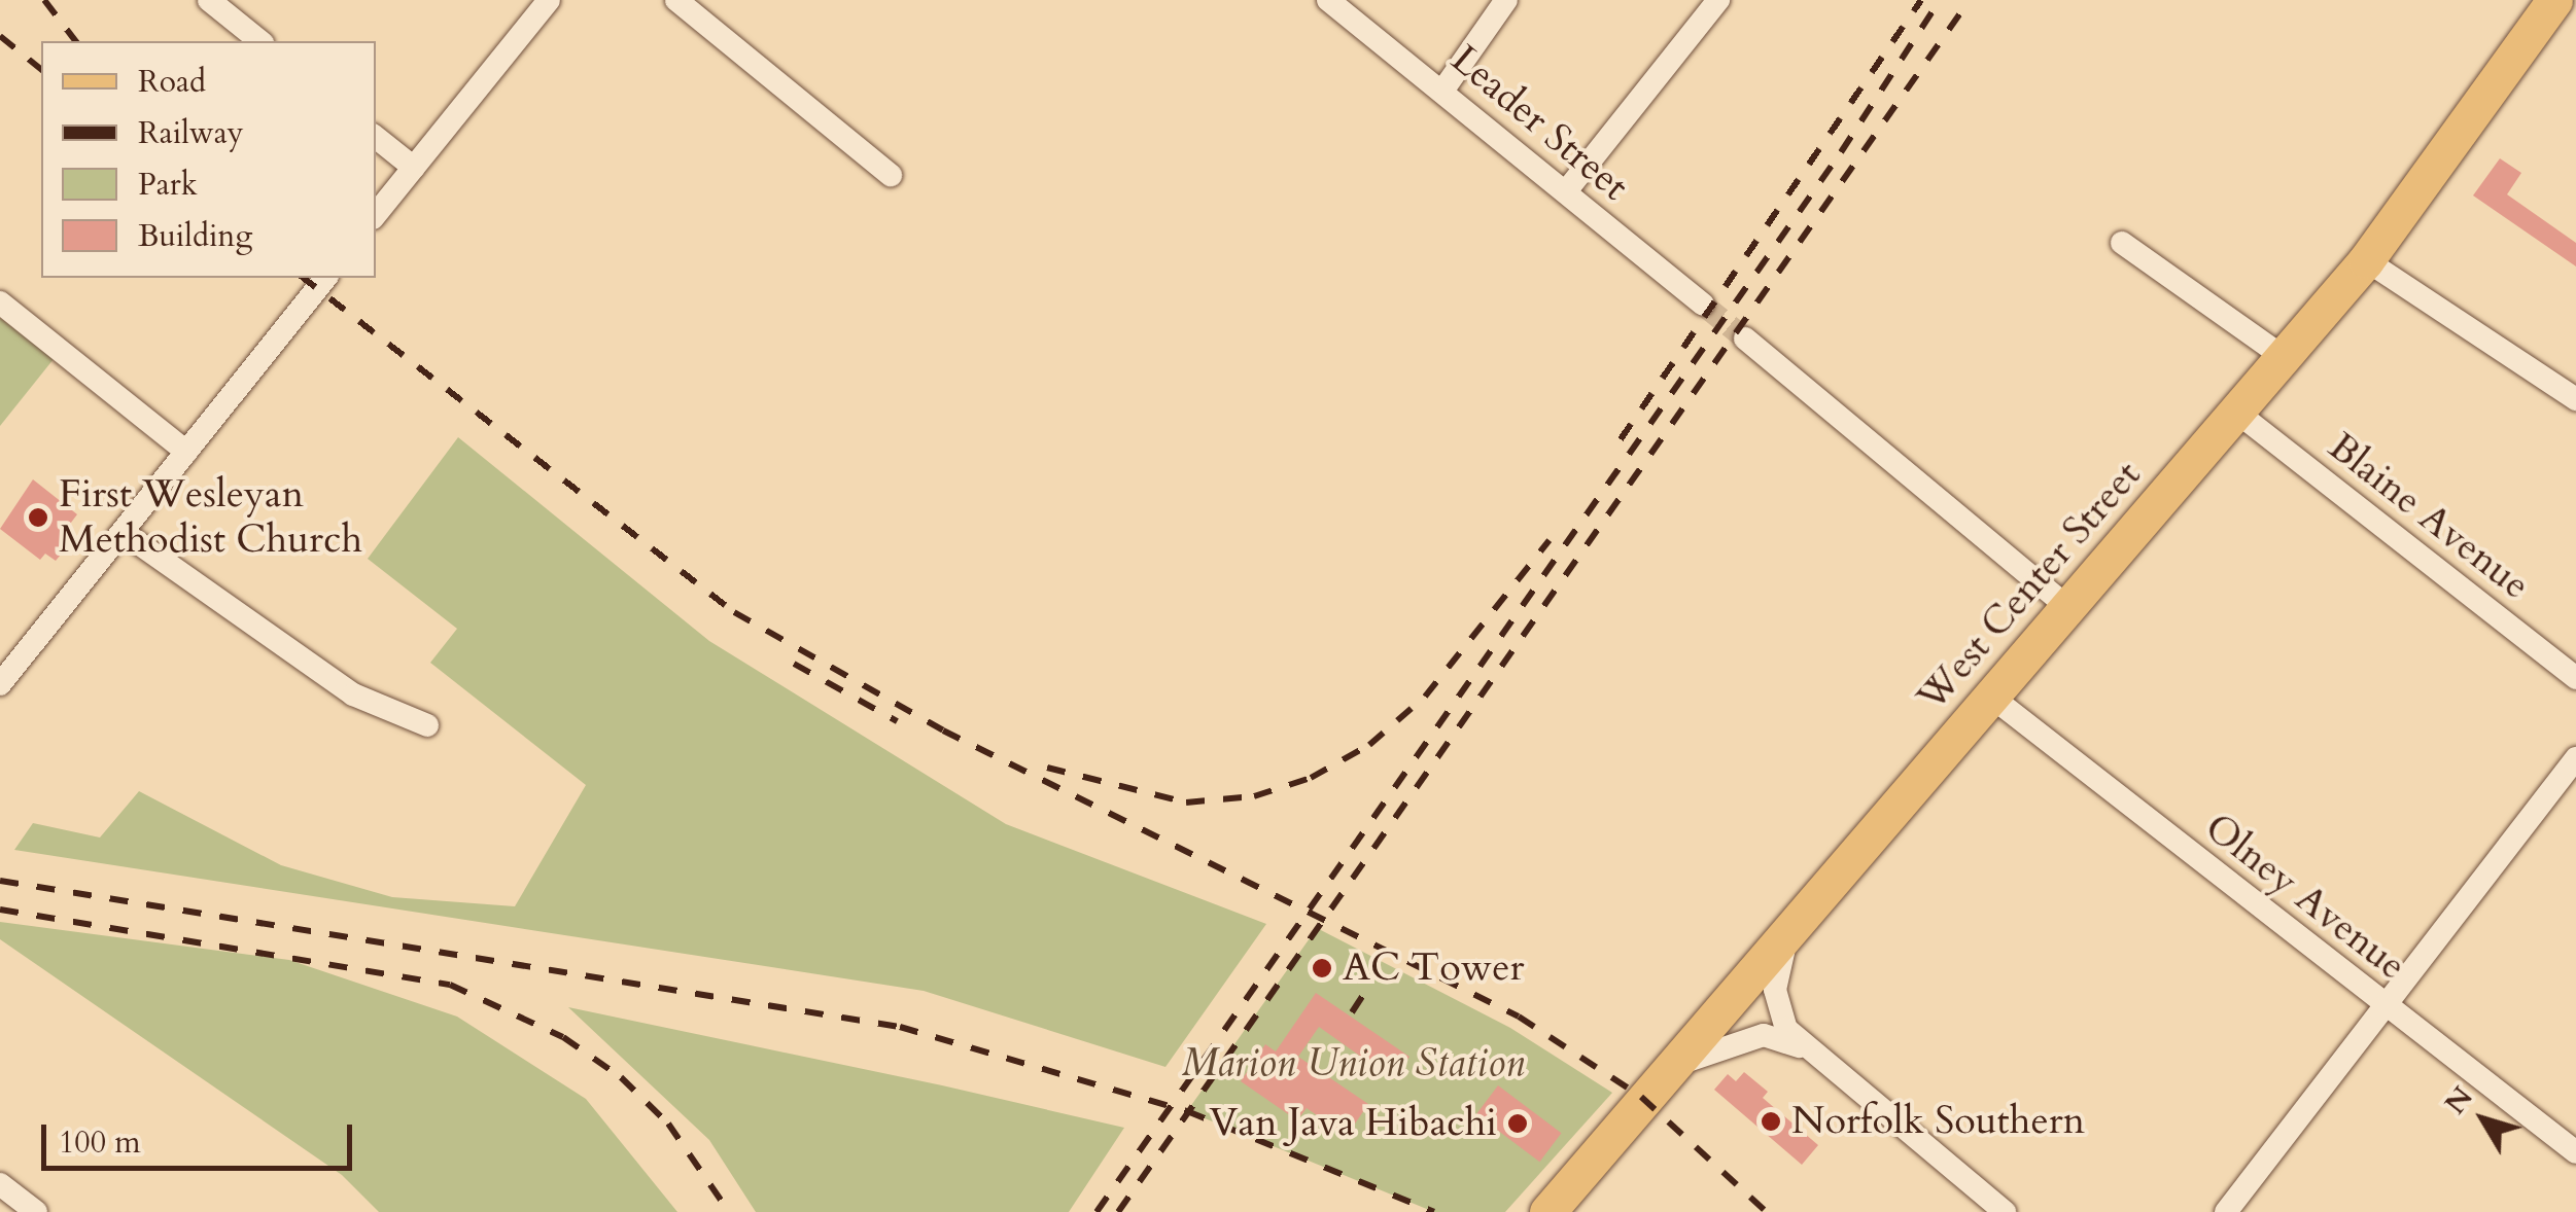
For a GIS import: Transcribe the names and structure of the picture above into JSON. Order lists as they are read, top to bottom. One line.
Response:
{"streets":{"main road":["West Center Street"],"street":["Leader Street","Blaine Avenue","Olney Avenue"]},"crossings":[["Blaine Avenue","West Center Street"],["West Center Street","Olney Avenue"]],"parks":["Marion Union Station"],"places":["First Wesleyan Methodist Church","AC Tower","Norfolk Southern","Van Java Hibachi"],"legend":["Road","Railway","Park","Building"],"scale_bar":"100 m","north":"top left"}
